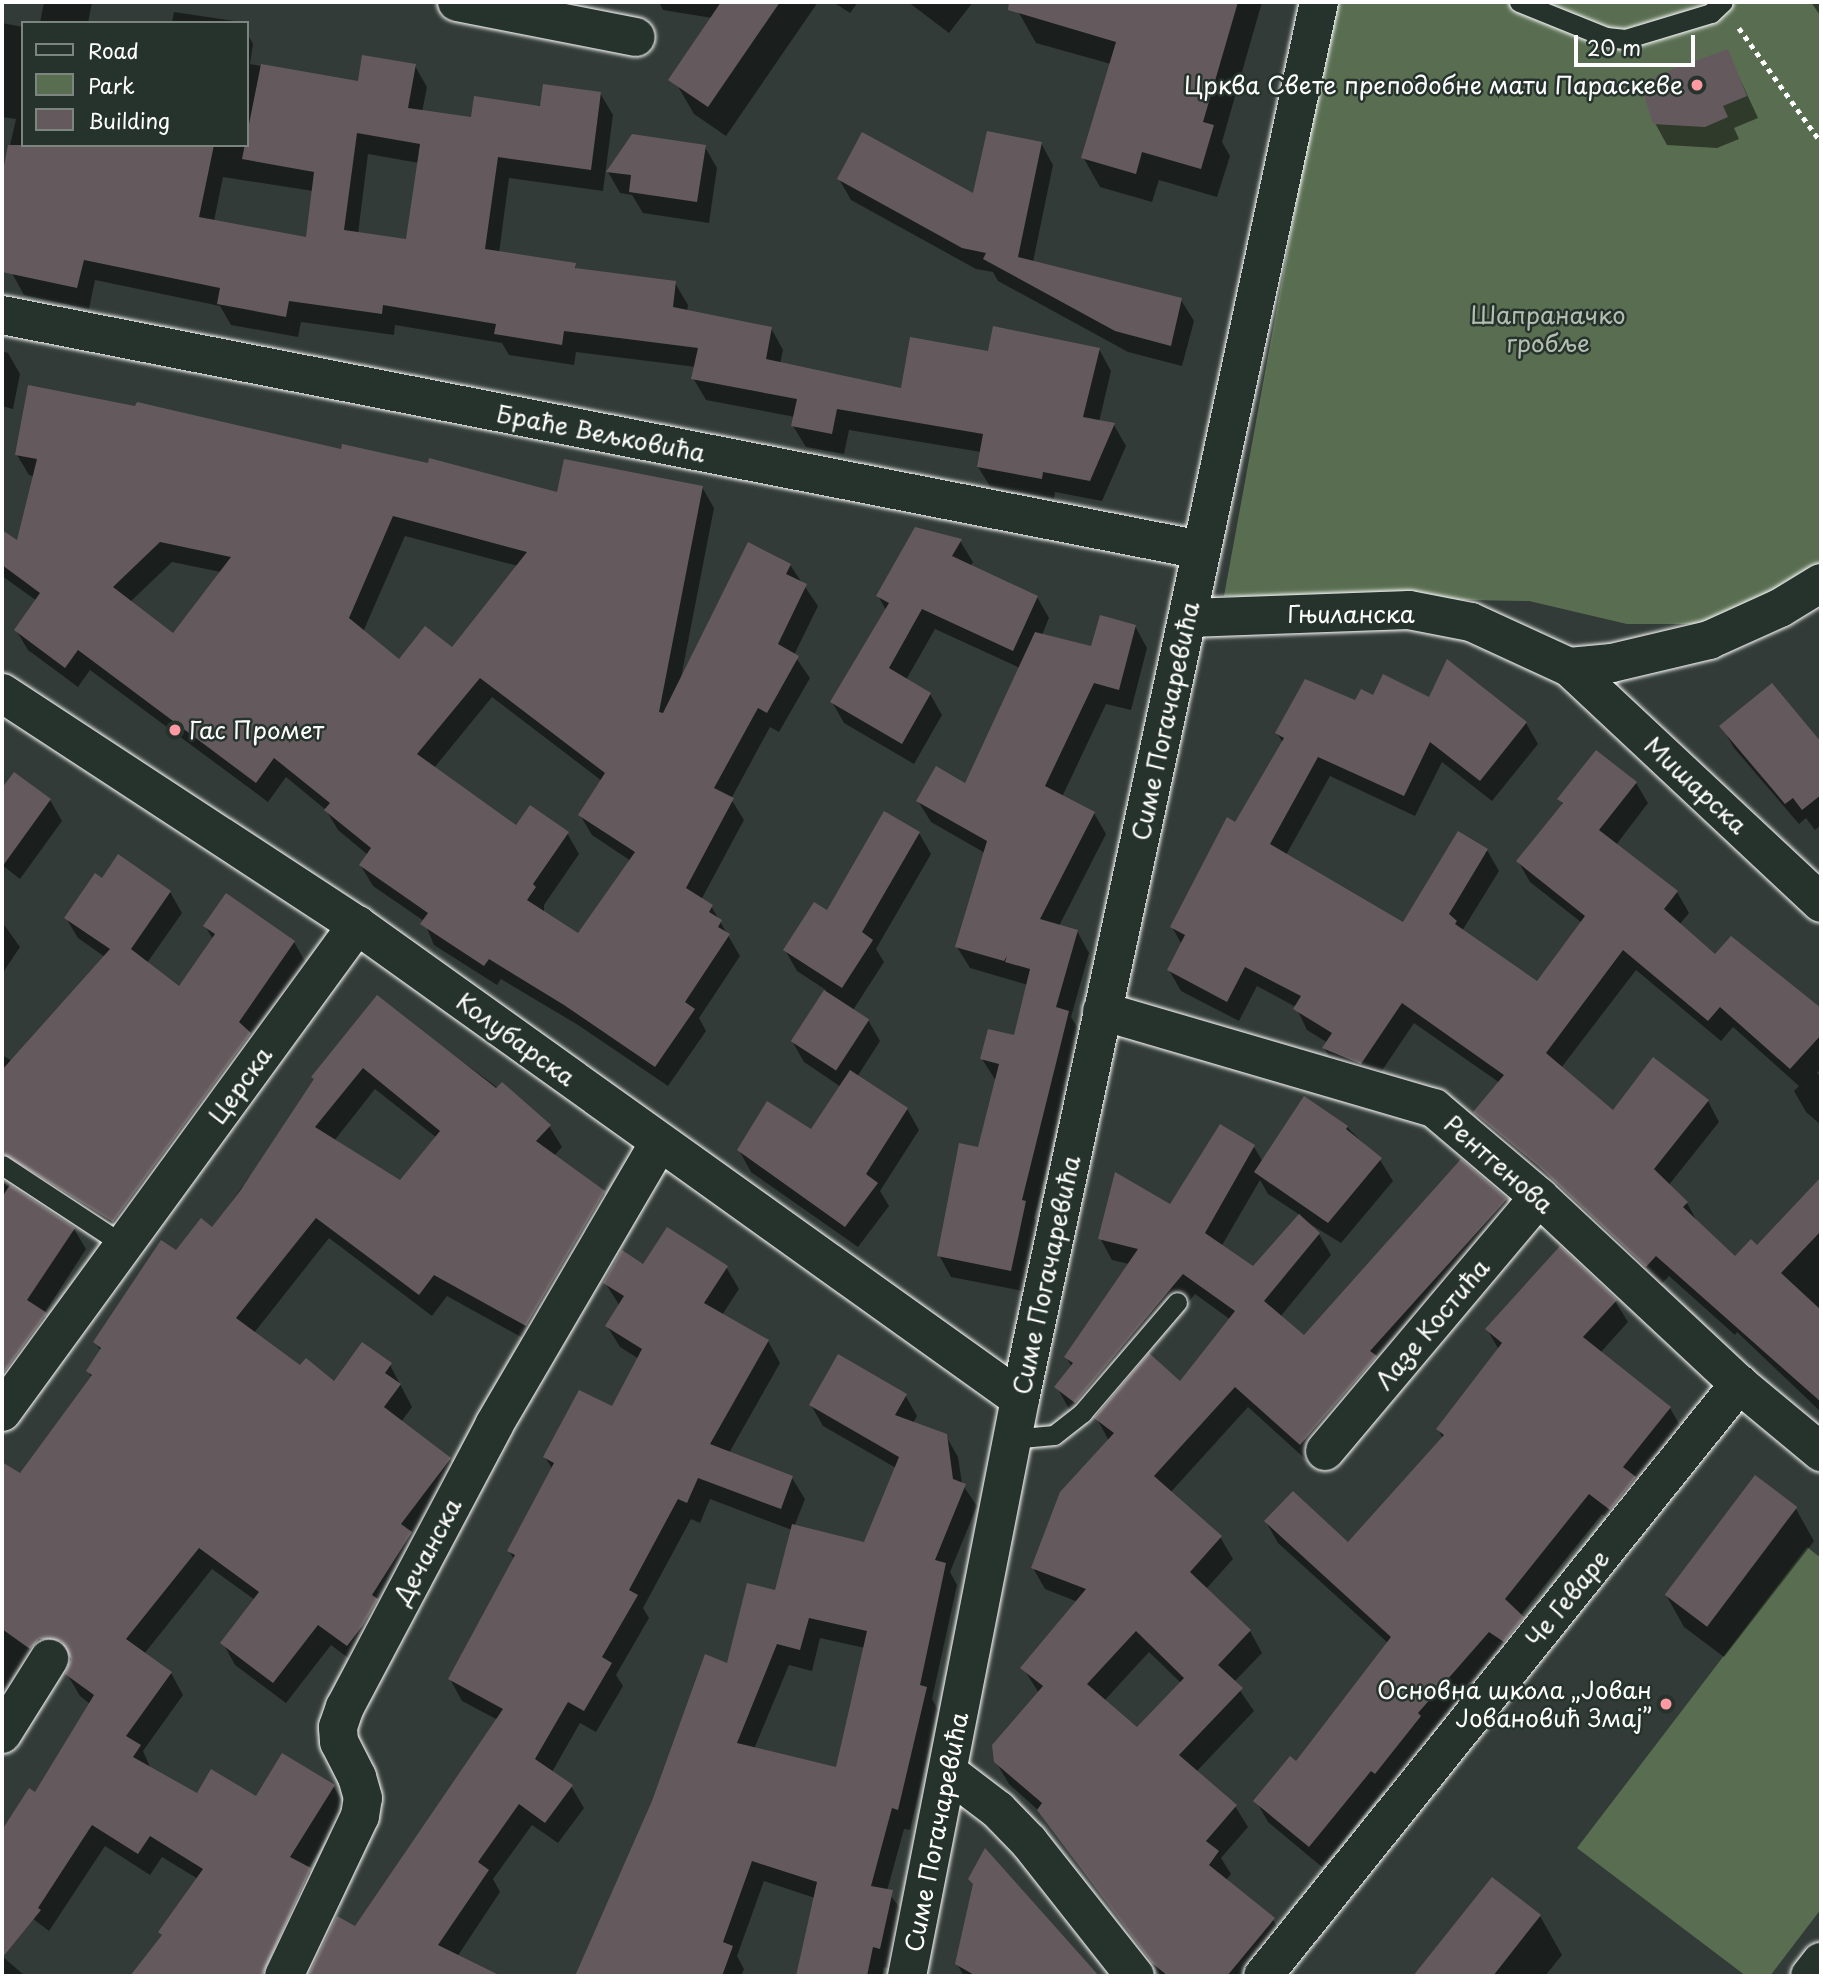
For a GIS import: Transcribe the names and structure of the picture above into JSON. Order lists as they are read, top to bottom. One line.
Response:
{"streets":{"street":["Браће Вељковића","Гњиланска","Симе Погачаревића","Мишарска","Колубарска","Церска","Рентгенова","Лазе Костића","Дечанска","Че Геваре"]},"crossings":[["Браће Вељковића","Симе Погачаревића"],["Гњиланска","Симе Погачаревића"],["Гњиланска","Мишарска"],["Симе Погачаревића","Колубарска"],["Симе Погачаревића","Рентгенова"],["Колубарска","Церска"],["Колубарска","Дечанска"],["Рентгенова","Лазе Костића"],["Рентгенова","Че Геваре"]],"parks":["Шапраначко гробље"],"places":["Црква Свете преподобне мати Параскеве","Гас Промет","Основна школа „Јован Јовановић Змај”"],"legend":["Road","Park","Building"],"scale_bar":"20 m"}
